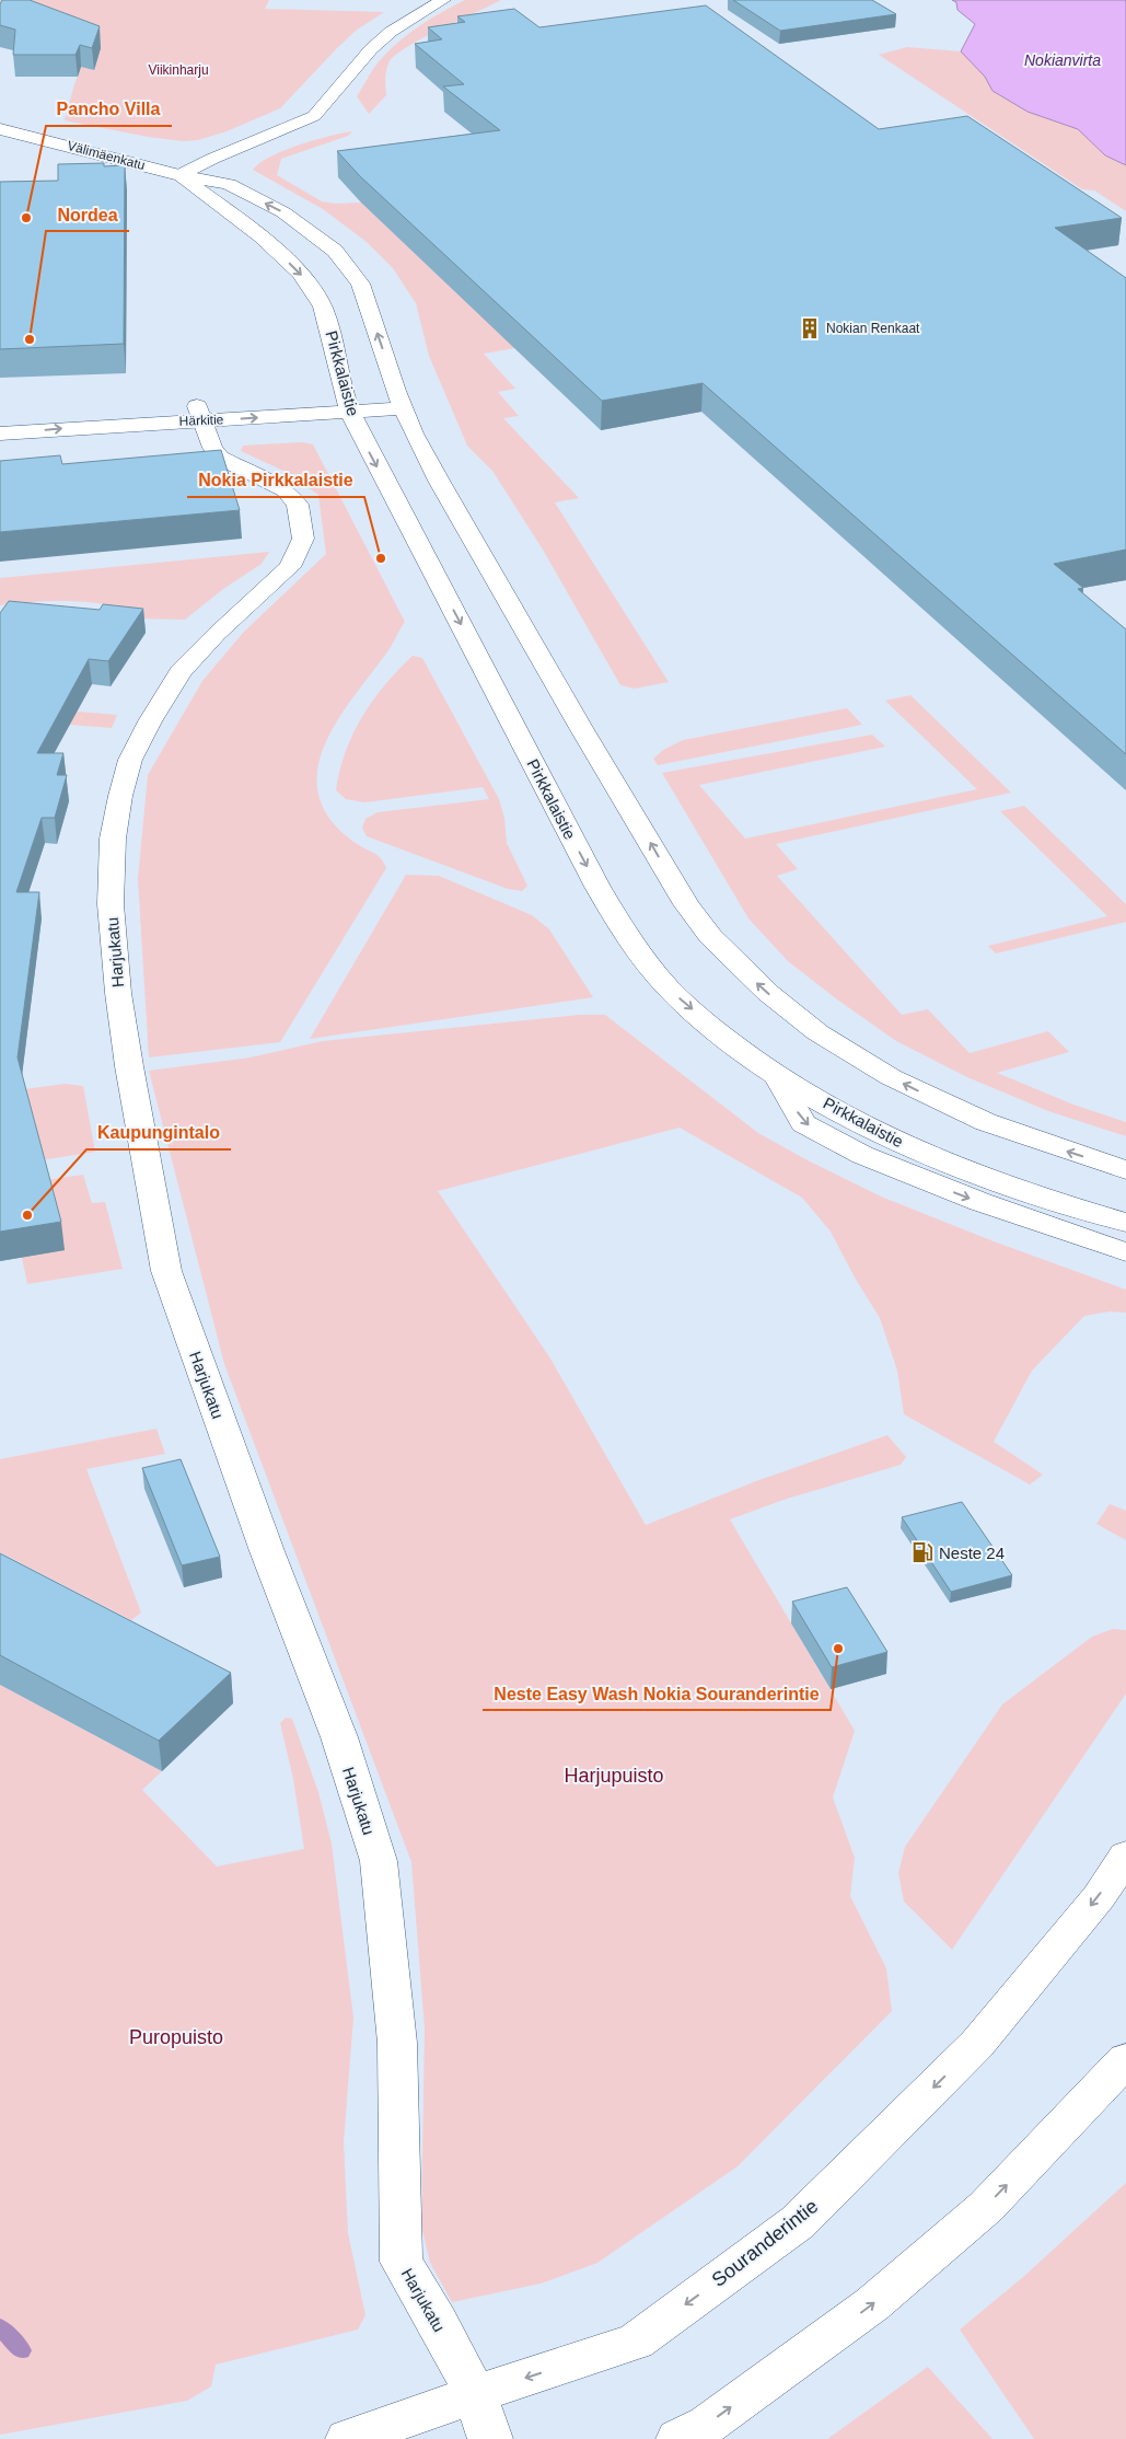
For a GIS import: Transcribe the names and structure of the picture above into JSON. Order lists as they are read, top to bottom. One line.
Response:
{"streets":{"main road":["Välimäenkatu","Pirkkalaistie","Härkitie","Harjukatu","Souranderintie"]},"crossings":[["Välimäenkatu","Pirkkalaistie"],["Pirkkalaistie","Härkitie"],["Härkitie","Harjukatu"],["Harjukatu","Souranderintie"]],"water":["Nokianvirta"],"parks":["Viikinharju","Harjupuisto","Puropuisto"],"places":{"other":["Pancho Villa","Nordea","Nokia Pirkkalaistie","Kaupungintalo","Neste Easy Wash Nokia Souranderintie"],"building":["Nokian Renkaat"],"fuel station":["Neste 24"]}}
